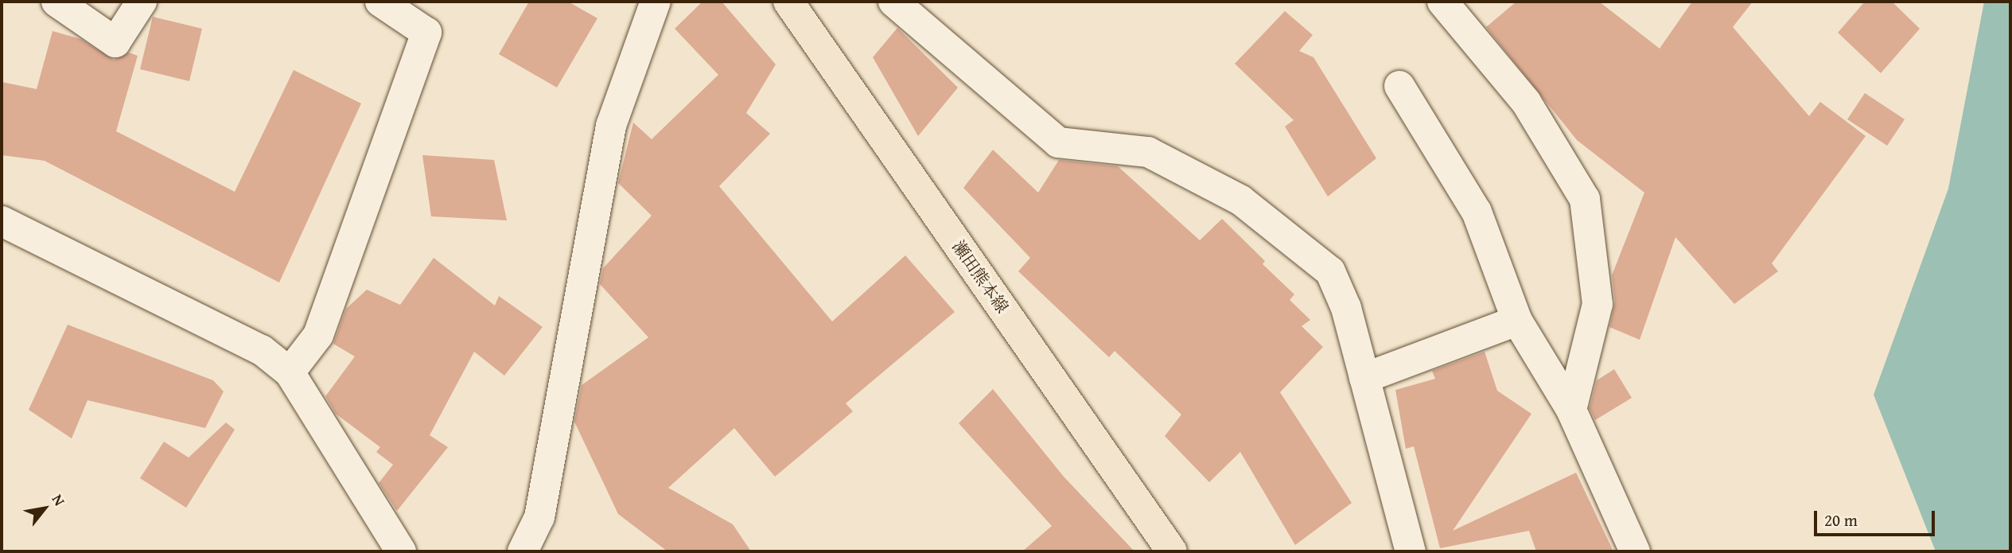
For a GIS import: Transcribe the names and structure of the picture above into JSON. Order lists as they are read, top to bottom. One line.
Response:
{"streets":{"main road":["瀬田熊本線"]},"scale_bar":"20 m","north":"top right"}
